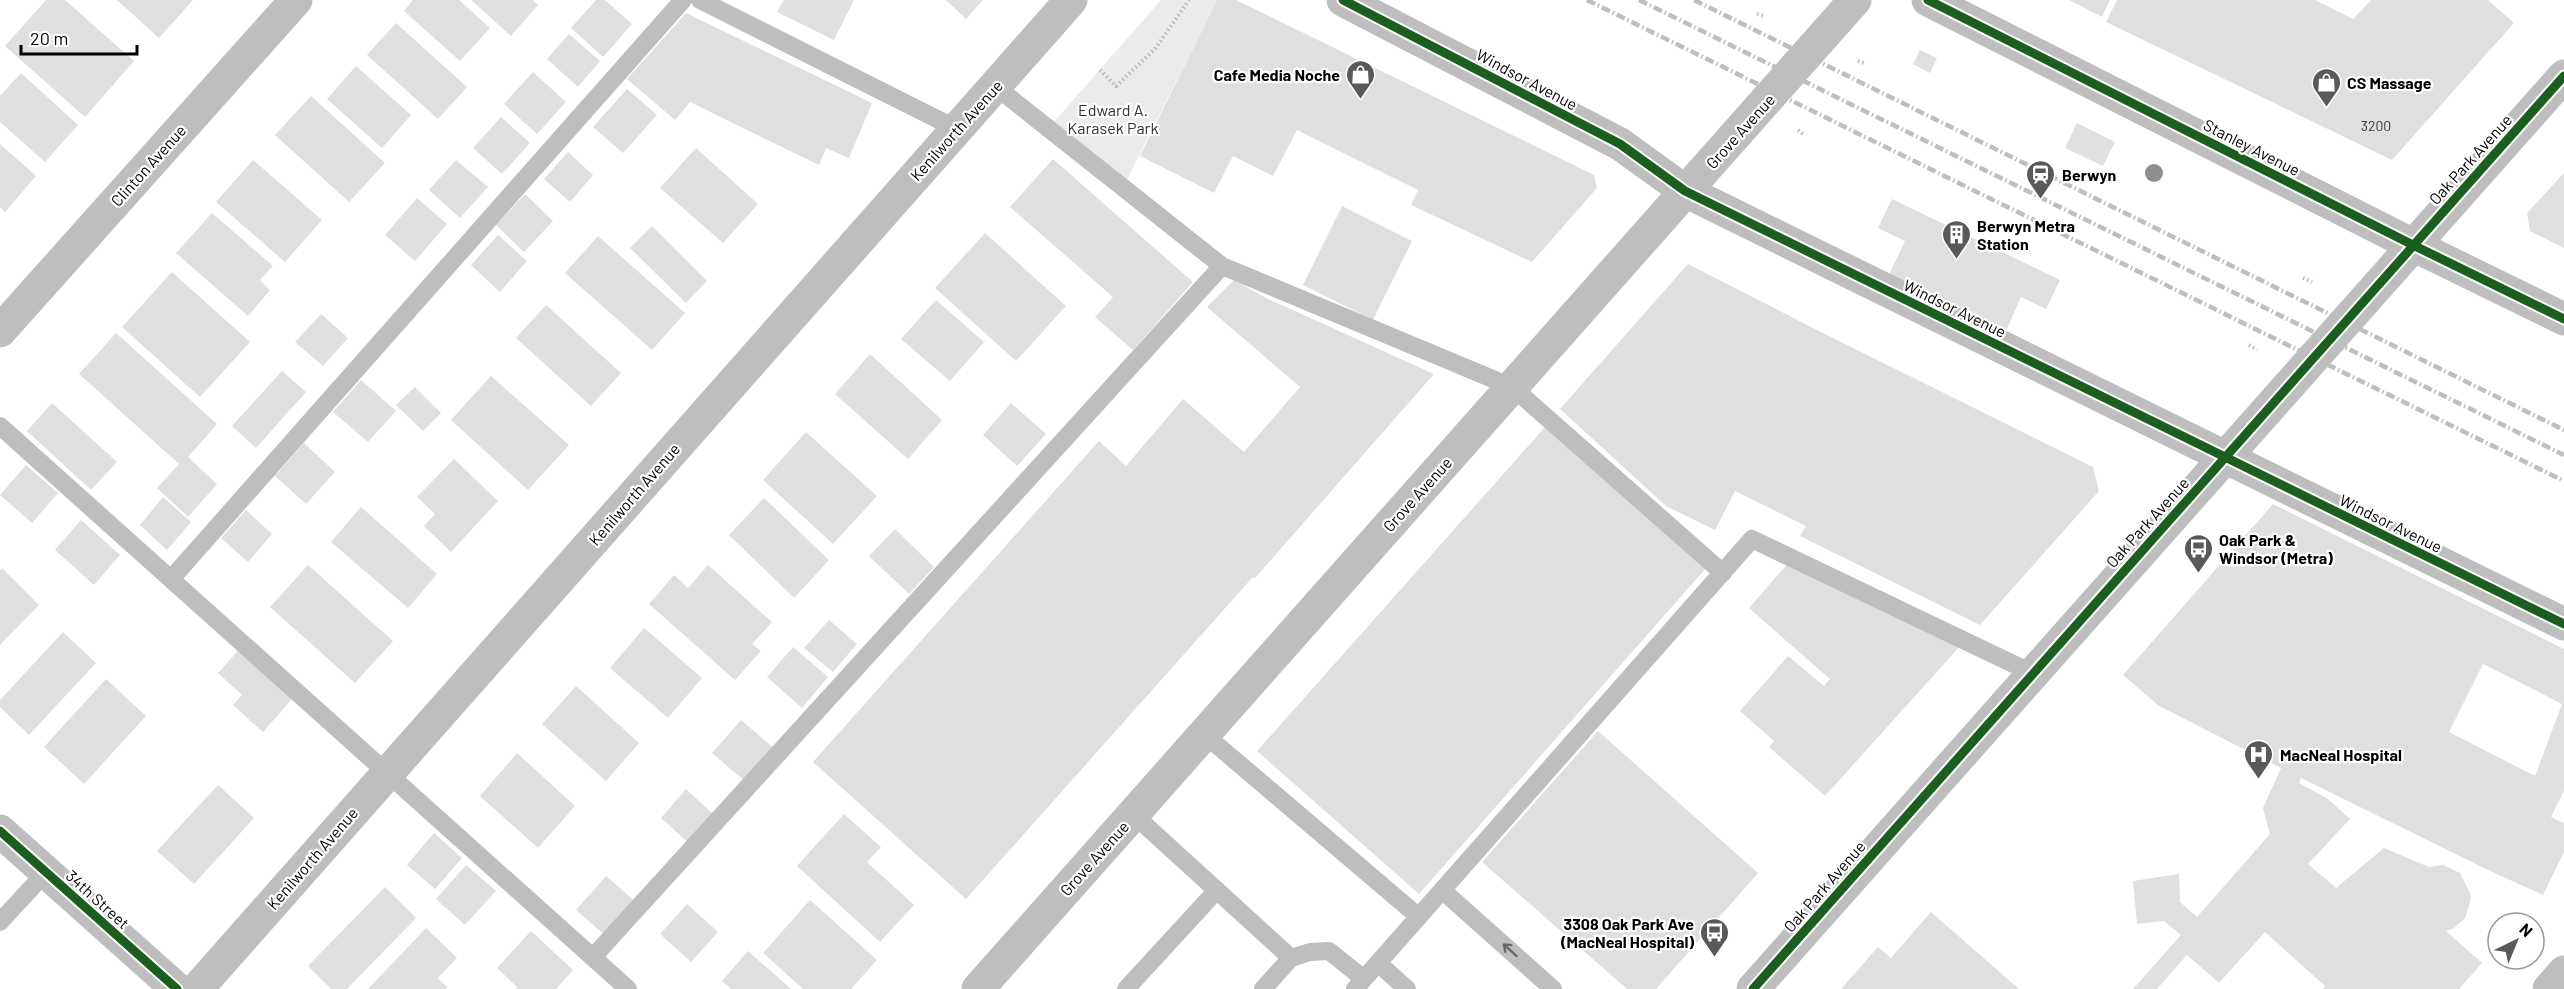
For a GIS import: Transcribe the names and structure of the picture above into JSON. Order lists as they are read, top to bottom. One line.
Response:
{"streets":{"street":["Windsor Avenue","Kenilworth Avenue","Grove Avenue","Stanley Avenue","Oak Park Avenue","Clinton Avenue","34th Street"]},"crossings":[["Windsor Avenue","Grove Avenue"],["Windsor Avenue","Oak Park Avenue"],["Stanley Avenue","Oak Park Avenue"]],"parks":["Edward A. Karasek Park"],"places":{"shop":["Cafe Media Noche","CS Massage"],"station":["Berwyn"],"building":["Berwyn Metra Station"],"bus stop":["Oak Park & Windsor (Metra)","3308 Oak Park Ave (MacNeal Hospital)"],"hospital":["MacNeal Hospital"]},"house_numbers":["3200"],"scale_bar":"20 m","north":"top right"}
